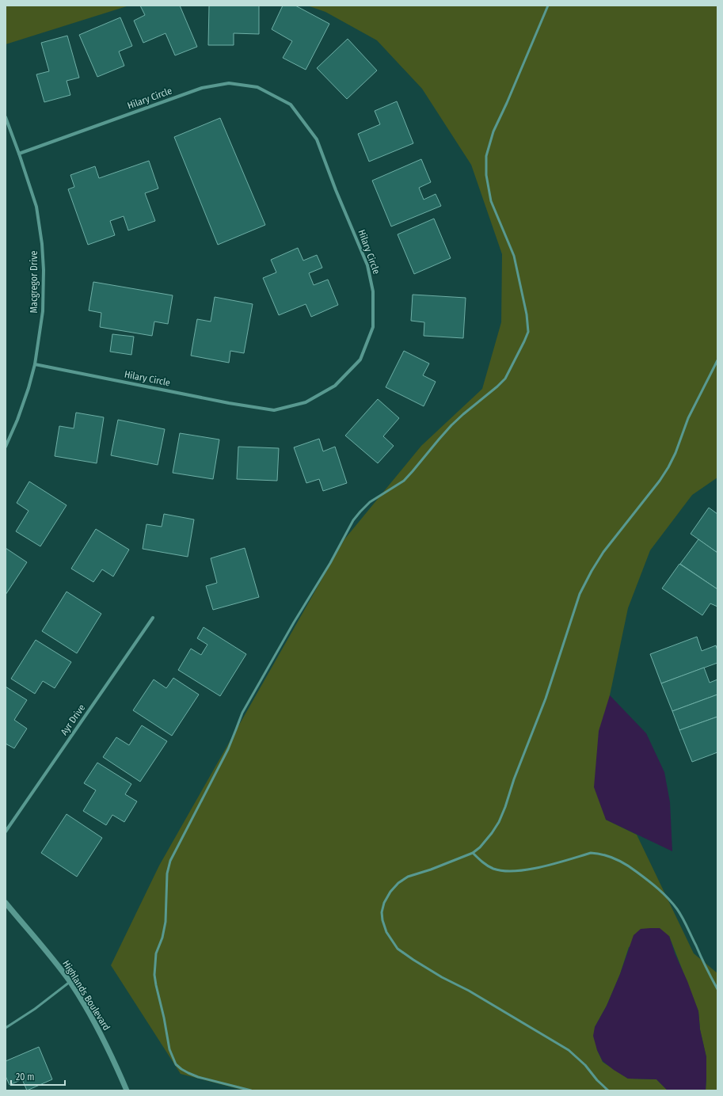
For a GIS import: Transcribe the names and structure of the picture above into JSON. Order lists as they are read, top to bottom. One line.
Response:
{"streets":{"street":["Hilary Circle","Macgregor Drive","Ayr Drive","Highlands Boulevard"]},"crossings":[["Hilary Circle","Macgregor Drive"]],"scale_bar":"20 m"}
